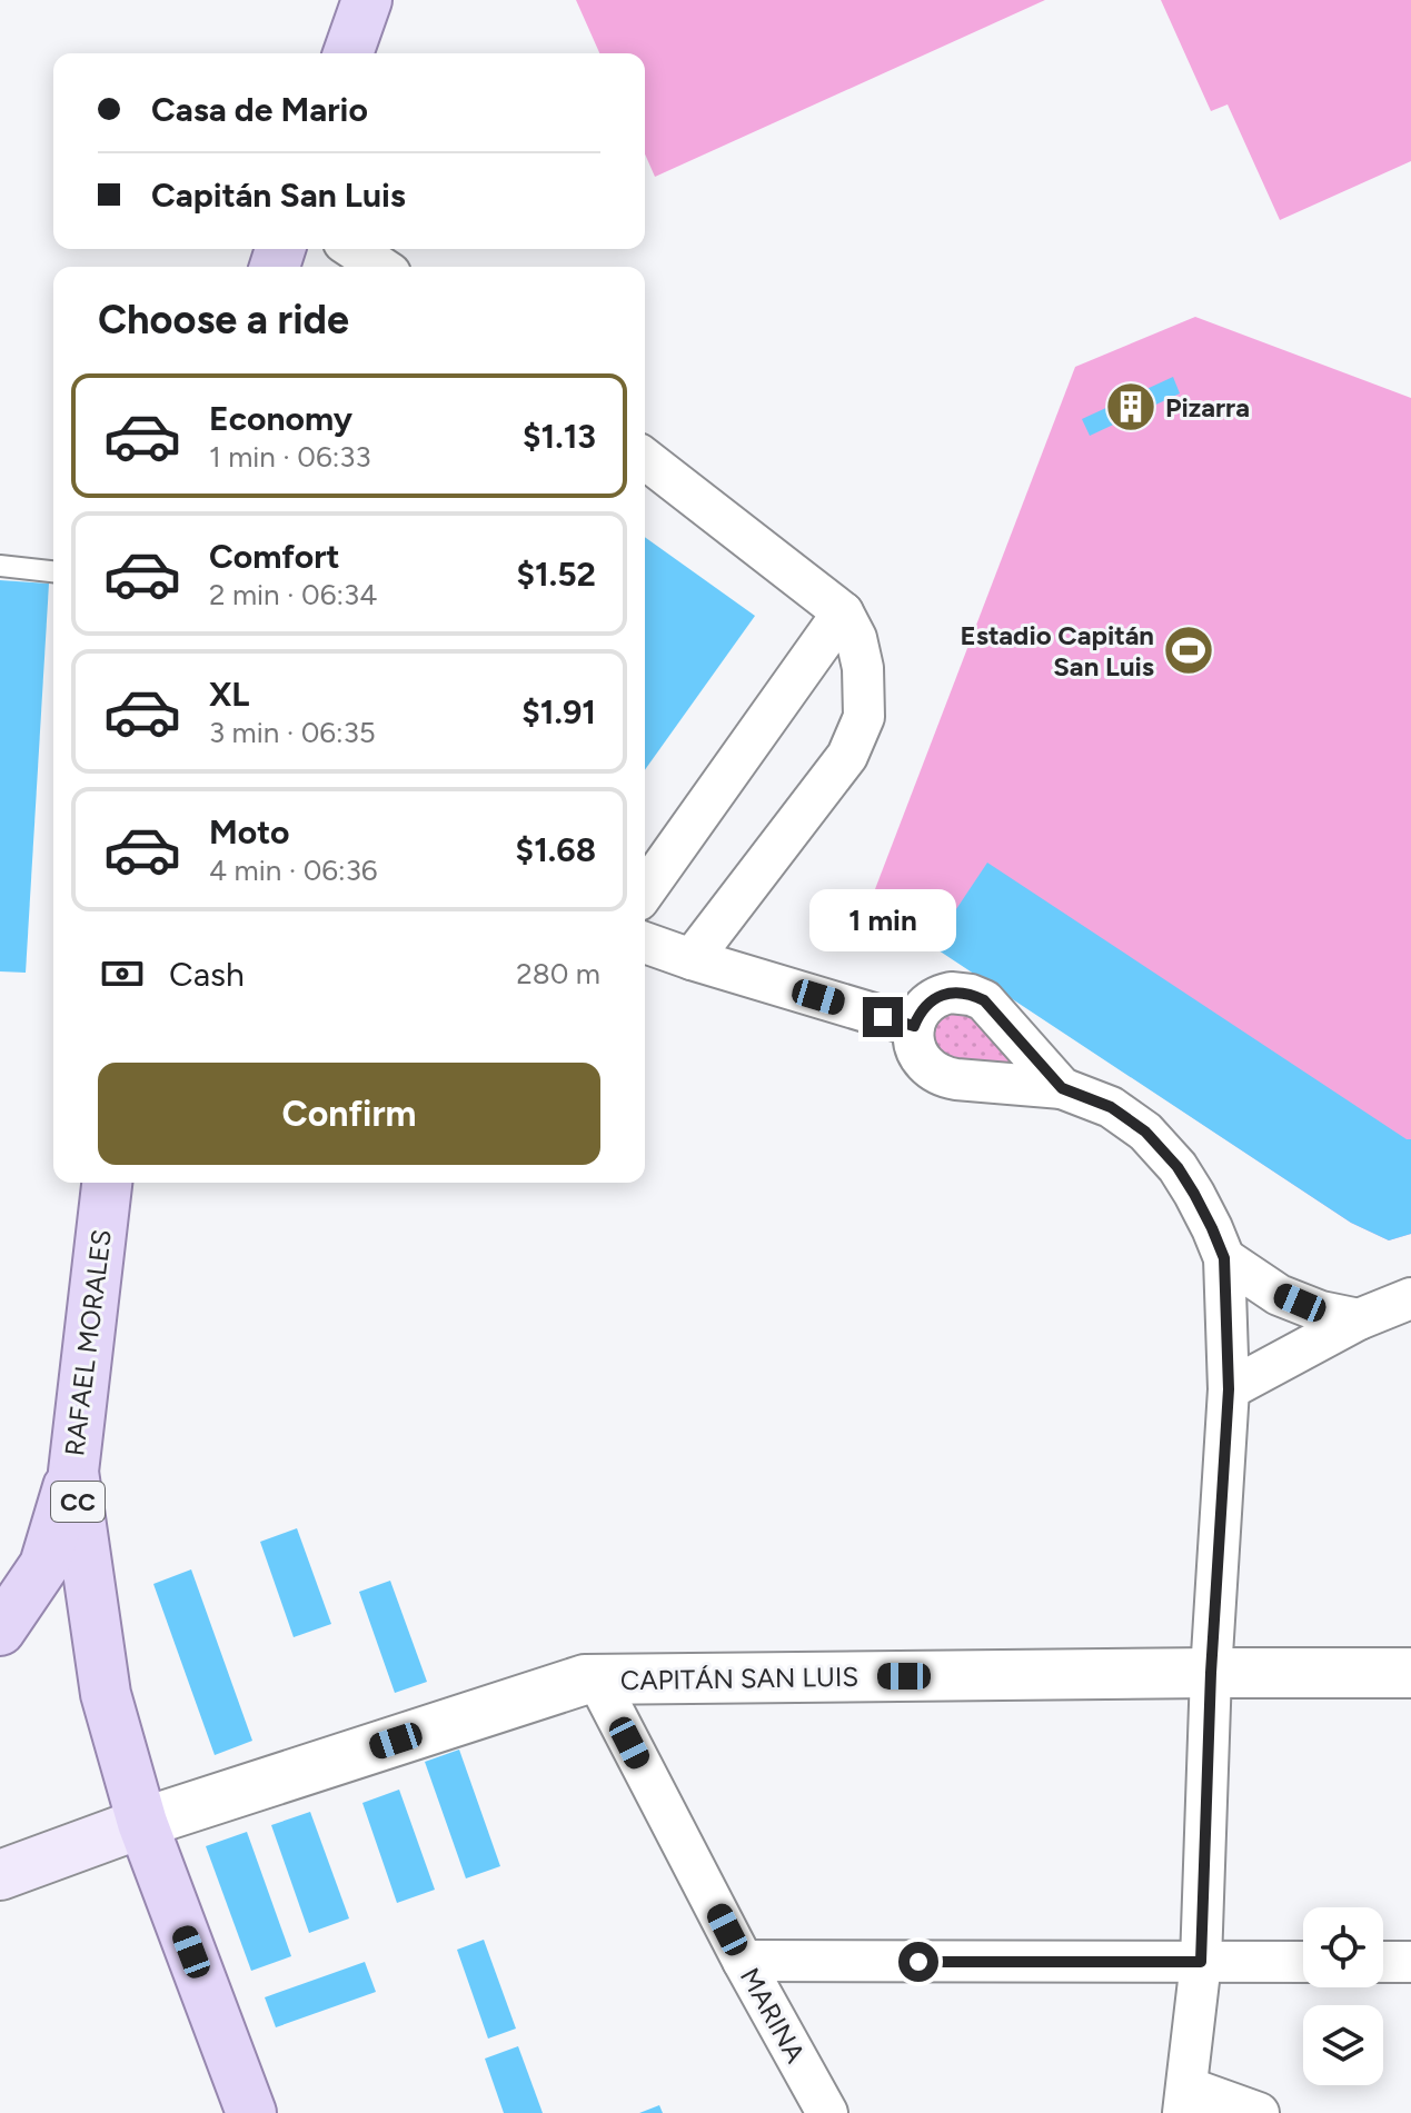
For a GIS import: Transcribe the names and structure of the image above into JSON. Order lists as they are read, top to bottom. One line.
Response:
{"streets":{"main road":["RAFAEL MORALES","CC"],"street":["CAPITÁN SAN LUIS","MARINA"]},"crossings":[["RAFAEL MORALES","CC"],["RAFAEL MORALES","CAPITÁN SAN LUIS"],["CC","CAPITÁN SAN LUIS"],["CAPITÁN SAN LUIS","MARINA"]],"places":{"building":["Pizarra"],"sports":["Estadio Capitán San Luis"]},"page":{"banner":["Casa de Mario","Capitán San Luis"],"heading":"Choose a ride","list":[{"name":"Economy","note":"1 min · 06:33","value":"$1.13"},{"name":"Comfort","note":"2 min · 06:34","value":"$1.52"},{"name":"XL","note":"3 min · 06:35","value":"$1.91"},{"name":"Moto","note":"4 min · 06:36","value":"$1.68"}],"bubble":"1 min","pay":["Cash","280 m"],"buttons":"Confirm"}}
